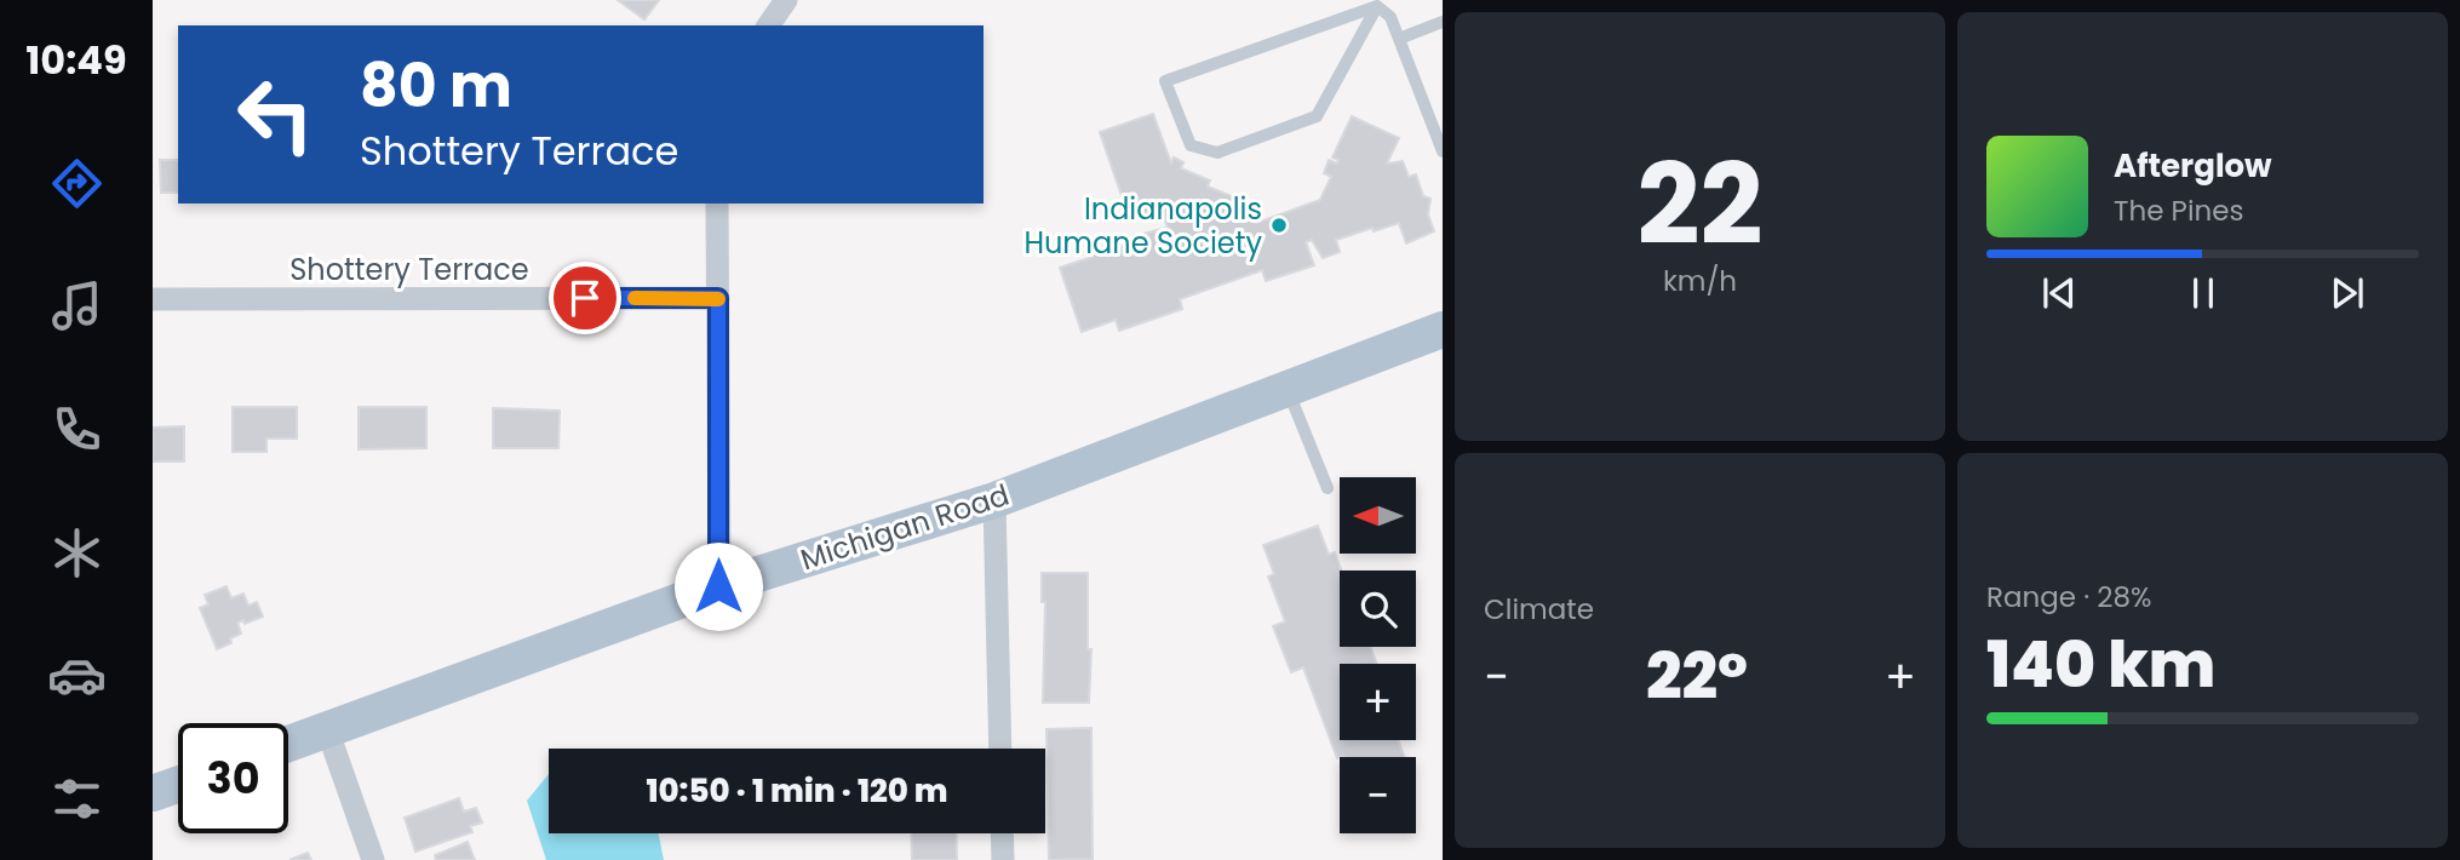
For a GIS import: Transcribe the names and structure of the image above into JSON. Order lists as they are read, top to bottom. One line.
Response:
{"streets":{"main road":["Michigan Road"],"street":["Shottery Terrace"]},"places":["Indianapolis Humane Society"],"north":"left","page":{"tabs":"10:49","tile":[["22","km/h"],"Climate",["Range · 28%","140 km"]],"turn":["80 m","Shottery Terrace"],"song":["Afterglow","The Pines"],"map_buttons":["+","−"],"heat":["−","22°","+"],"limit":"30","trip":"10:50 · 1 min · 120 m"}}
